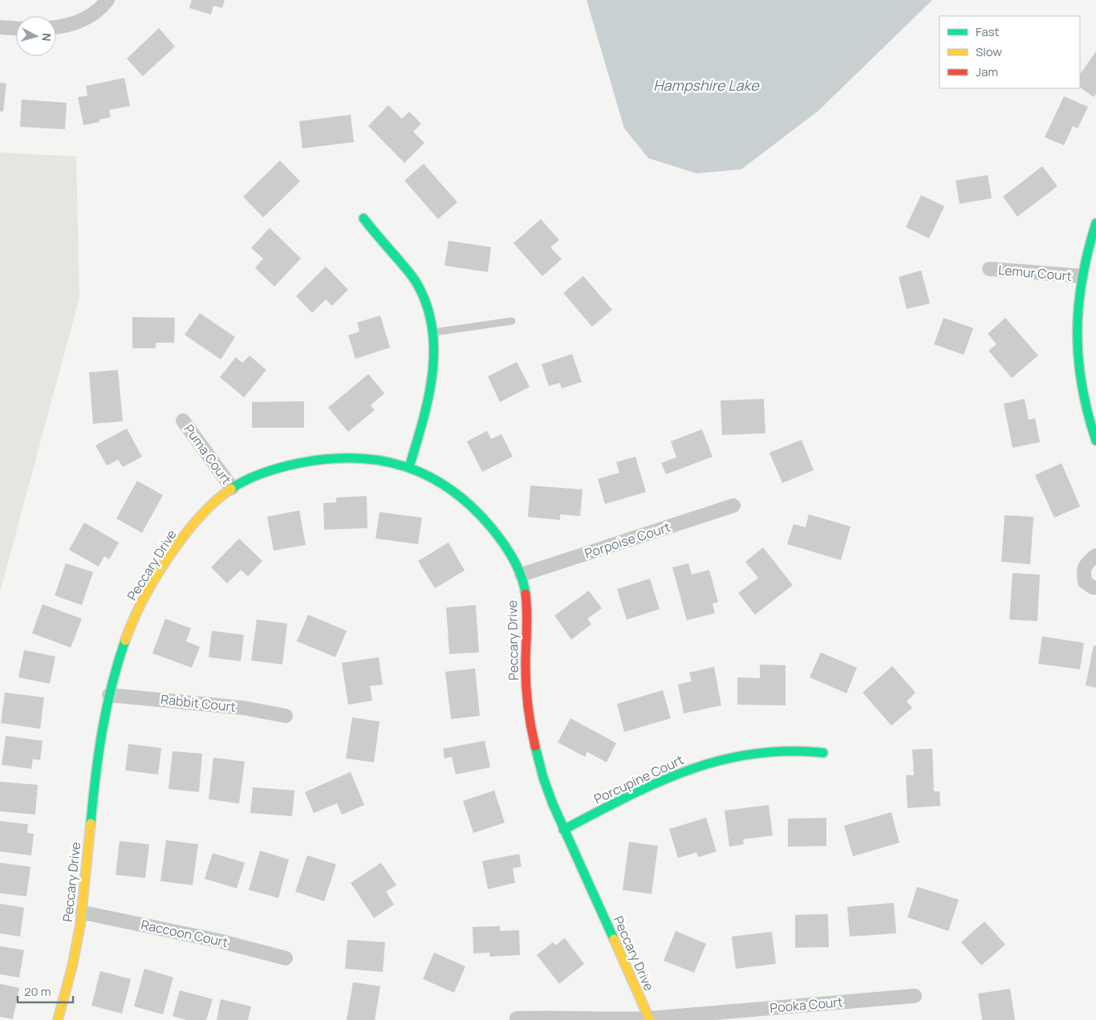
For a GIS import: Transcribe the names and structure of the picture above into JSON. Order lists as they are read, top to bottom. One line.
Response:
{"streets":{"street":["Lemur Court","Puma Court","Porpoise Court","Peccary Drive","Rabbit Court","Porcupine Court","Raccoon Court","Pooka Court"]},"crossings":[["Puma Court","Peccary Drive"],["Porpoise Court","Peccary Drive"],["Peccary Drive","Rabbit Court"],["Peccary Drive","Porcupine Court"],["Peccary Drive","Raccoon Court"],["Peccary Drive","Pooka Court"]],"water":["Hampshire Lake"],"legend":["Fast","Slow","Jam"],"scale_bar":"20 m","north":"right"}
